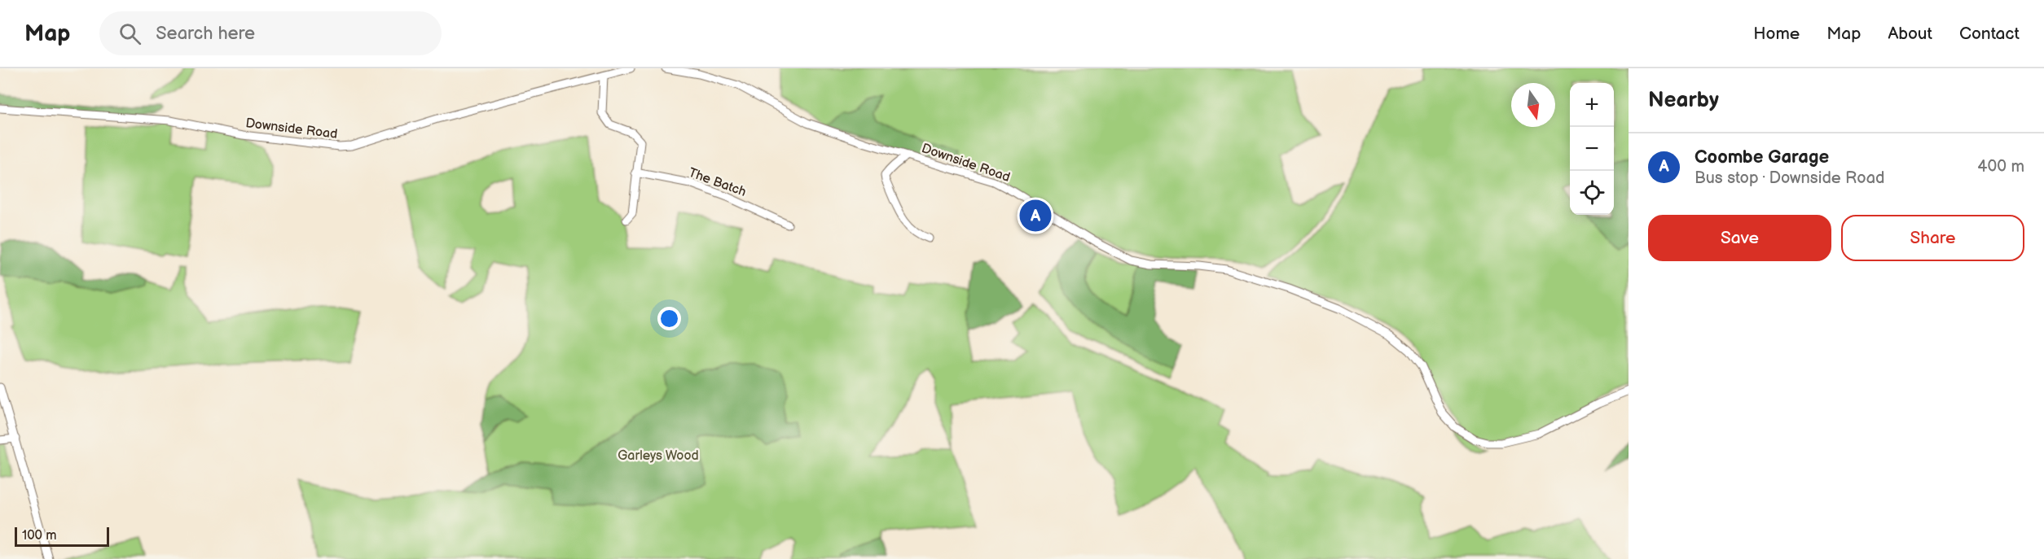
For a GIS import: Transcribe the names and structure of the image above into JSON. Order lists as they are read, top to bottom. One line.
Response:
{"streets":{"street":["Downside Road","The Batch"]},"parks":["Garleys Wood"],"scale_bar":"100 m","north":"bottom","page":{"header":"Map","search":"Search here","nav":["Home","Map","About","Contact"],"heading":"Nearby","map_buttons":["+","−"],"list":[{"mark":"A","name":"Coombe Garage","note":"Bus stop · Downside Road","value":"400 m"}],"pins":"A","buttons":["Save","Share"],"scale":"100 m"}}
